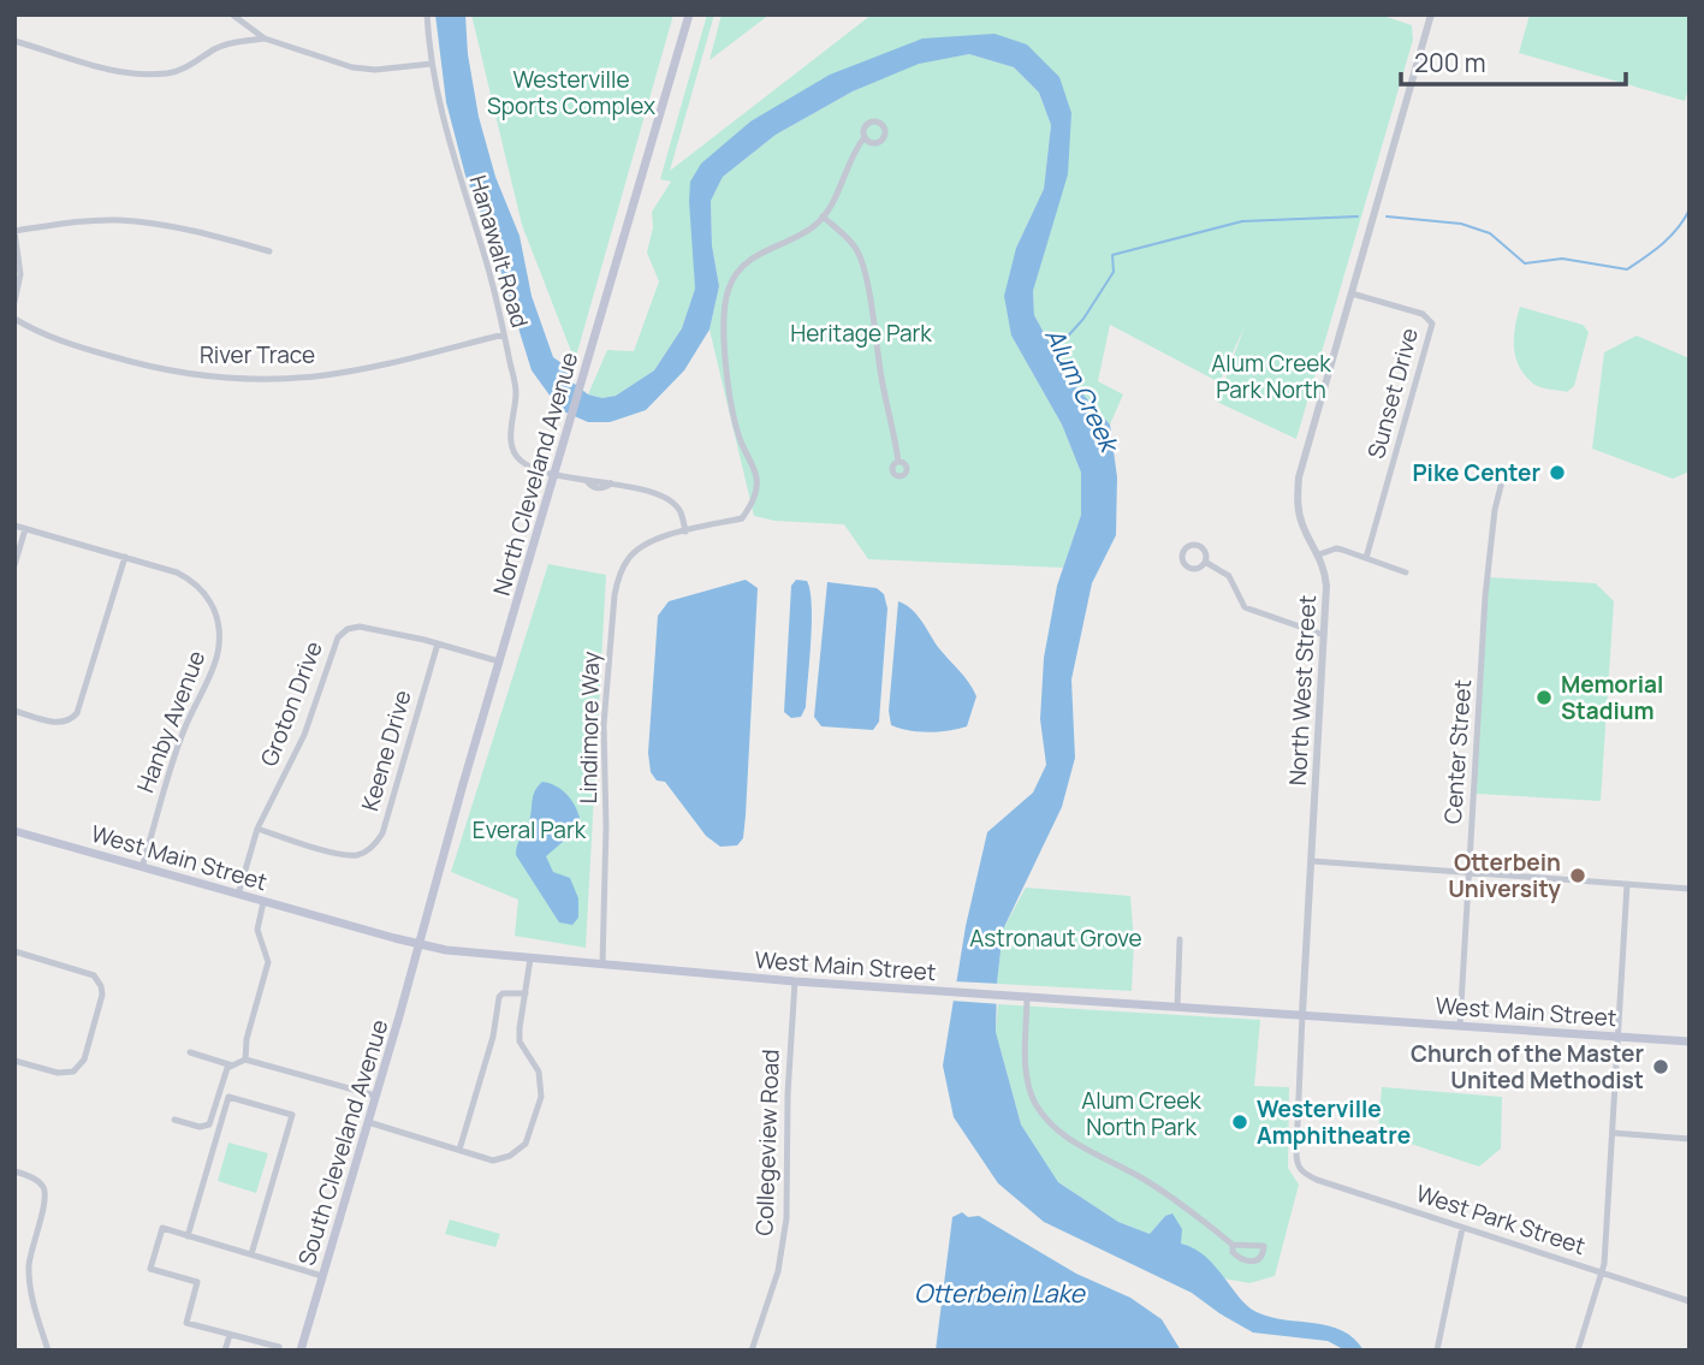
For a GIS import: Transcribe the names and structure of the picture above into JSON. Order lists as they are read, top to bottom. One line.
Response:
{"streets":{"main road":["North Cleveland Avenue","West Main Street","South Cleveland Avenue"],"street":["Hanawalt Road","River Trace","Sunset Drive","North West Street","Groton Drive","Hanby Avenue","Lindimore Way","Keene Drive","Center Street","Collegeview Road","West Park Street"]},"crossings":[["Hanawalt Road","River Trace"],["Hanawalt Road","North Cleveland Avenue"],["Sunset Drive","North West Street"],["North Cleveland Avenue","Groton Drive"],["North Cleveland Avenue","West Main Street"],["North Cleveland Avenue","South Cleveland Avenue"],["North West Street","West Main Street"],["North West Street","West Park Street"],["Groton Drive","Keene Drive"],["Groton Drive","West Main Street"],["Hanby Avenue","West Main Street"],["Lindimore Way","West Main Street"],["Center Street","West Main Street"],["West Main Street","South Cleveland Avenue"],["West Main Street","Collegeview Road"],["West Main Street","West Park Street"]],"water":["Alum Creek","Otterbein Lake"],"parks":["Westerville Sports Complex","Heritage Park","Alum Creek Park North","Everal Park","Astronaut Grove","Alum Creek North Park"],"places":["Pike Center","Memorial Stadium","Otterbein University","Church of the Master United Methodist","Westerville Amphitheatre"],"scale_bar":"200 m"}
